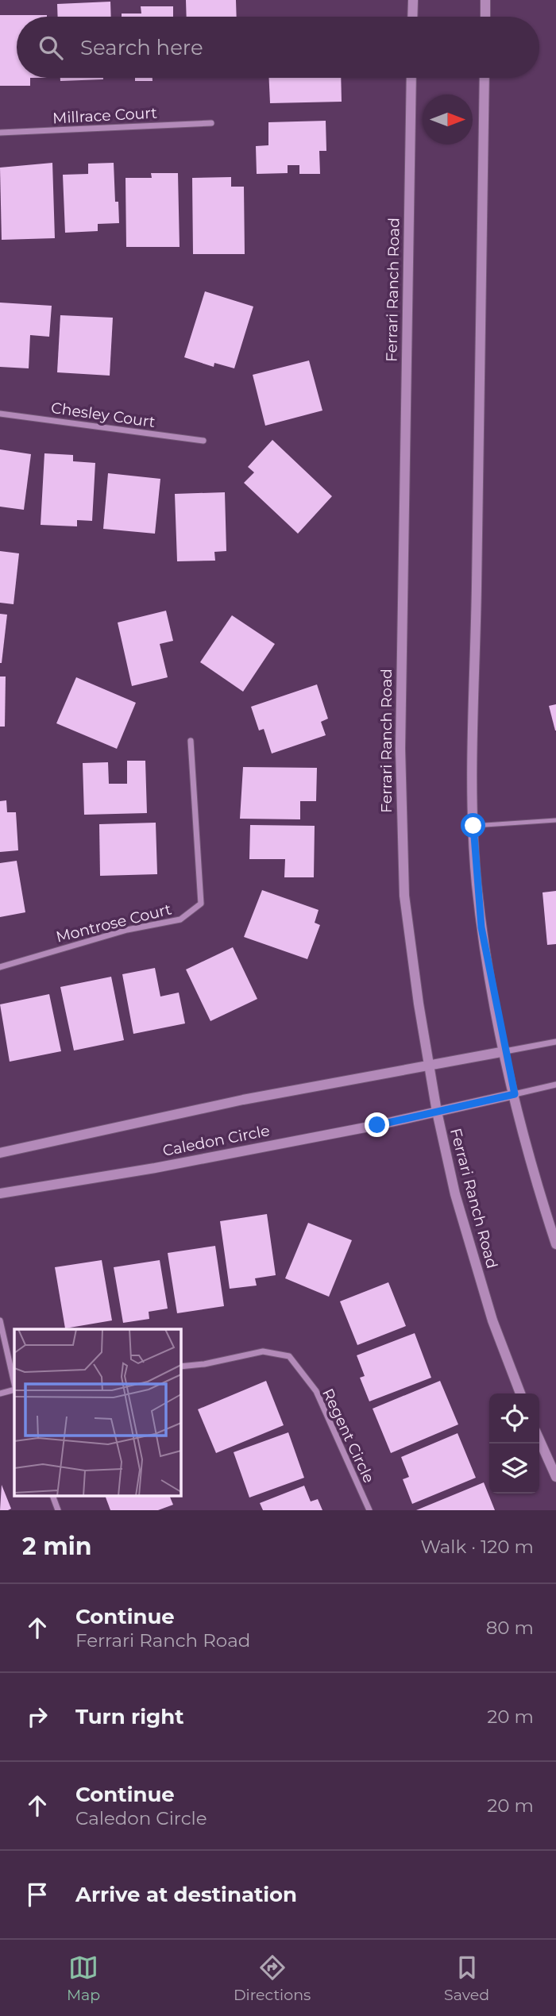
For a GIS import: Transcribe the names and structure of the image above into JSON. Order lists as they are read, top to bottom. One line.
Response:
{"streets":{"street":["Millrace Court","Ferrari Ranch Road","Chesley Court","Montrose Court","Caledon Circle","Regent Circle"]},"crossings":[["Ferrari Ranch Road","Caledon Circle"]],"north":"right","page":{"search":"Search here","heading":["2 min","Walk · 120 m"],"list":[["Continue","Ferrari Ranch Road","80 m"],["Turn right","20 m"],["Continue","Caledon Circle","20 m"],"Arrive at destination"],"nav":["Map","Directions","Saved"]}}
